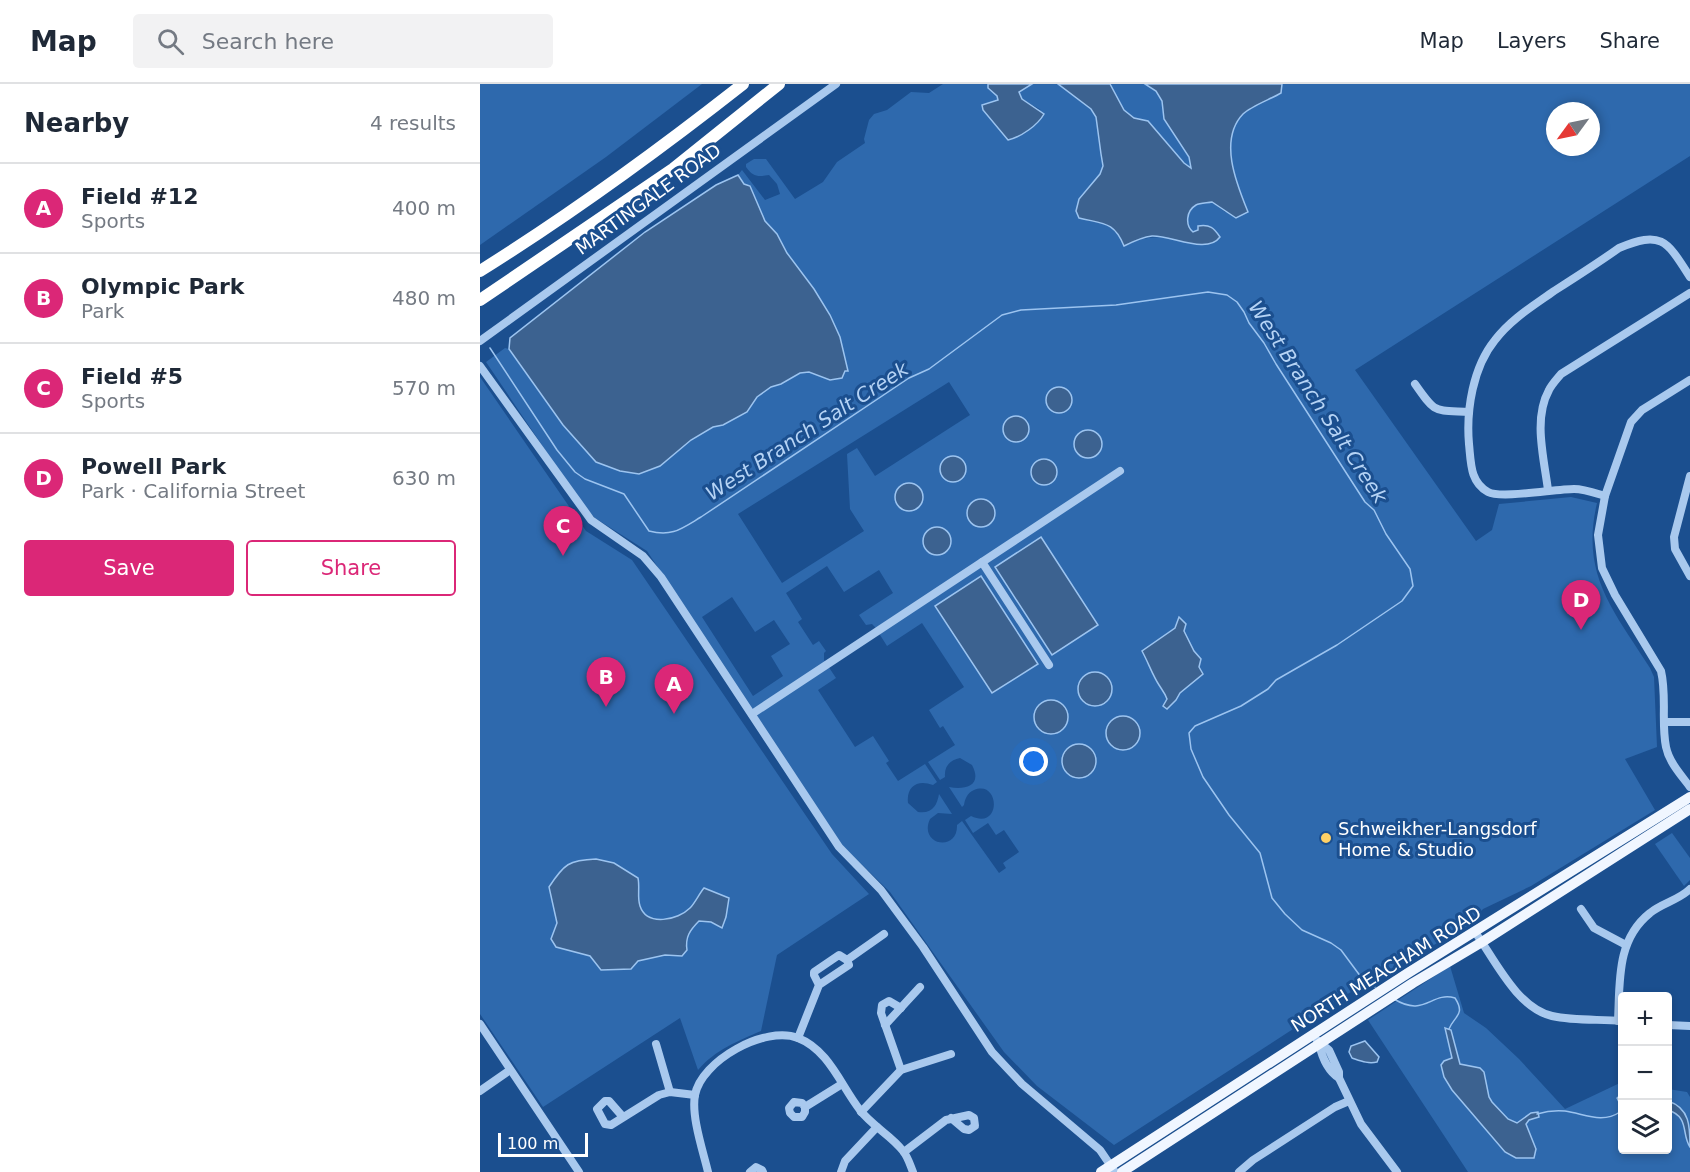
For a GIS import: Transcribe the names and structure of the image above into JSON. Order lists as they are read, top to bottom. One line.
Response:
{"streets":{"main road":["NORTH MEACHAM ROAD"],"street":["MARTINGALE ROAD"]},"water":["West Branch Salt Creek"],"places":["Schweikher-Langsdorf Home & Studio"],"scale_bar":"100 m","north":"bottom left","page":{"header":"Map","search":"Search here","nav":["Map","Layers","Share"],"heading":["Nearby","4 results"],"list":[{"mark":"A","name":"Field #12","note":"Sports","value":"400 m"},{"mark":"B","name":"Olympic Park","note":"Park","value":"480 m"},{"mark":"C","name":"Field #5","note":"Sports","value":"570 m"},{"mark":"D","name":"Powell Park","note":"Park · California Street","value":"630 m"}],"pins":["C","D","B","A"],"buttons":["Save","Share"],"map_buttons":["+","−"],"scale":"100 m"}}
